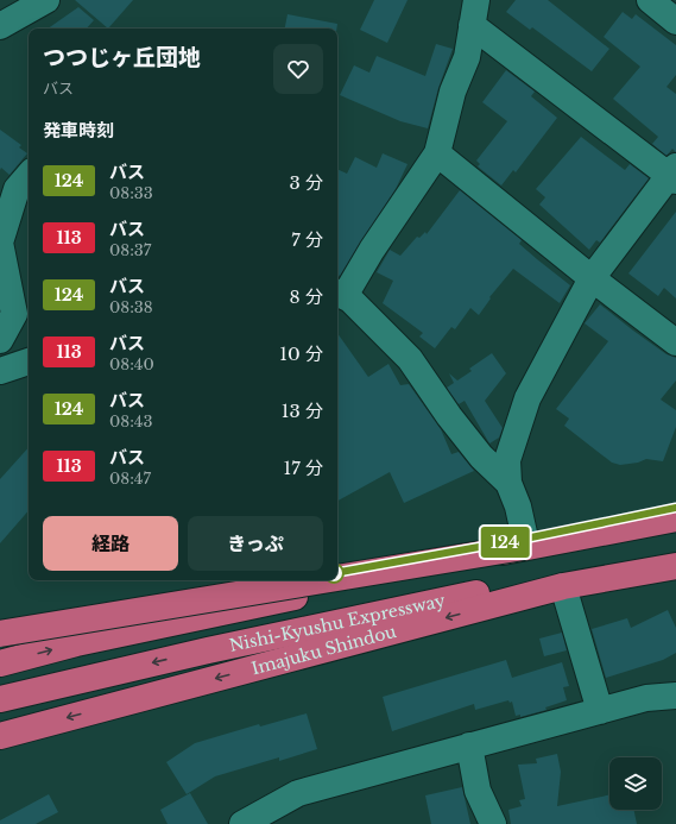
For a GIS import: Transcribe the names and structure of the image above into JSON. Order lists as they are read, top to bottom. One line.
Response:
{"streets":{"highway":["Nishi-Kyushu Expressway","Imajuku Shindou"]},"lines":["bus line 124"],"page":{"on_map":"124","heading":[["つつじヶ丘団地","バス"],"発車時刻"],"list":[{"mark":"124","name":"バス","note":"08:33","value":"3 分"},{"mark":"113","name":"バス","note":"08:37","value":"7 分"},{"mark":"124","name":"バス","note":"08:38","value":"8 分"},{"mark":"113","name":"バス","note":"08:40","value":"10 分"},{"mark":"124","name":"バス","note":"08:43","value":"13 分"},{"mark":"113","name":"バス","note":"08:47","value":"17 分"}],"buttons":["経路","きっぷ"]}}
